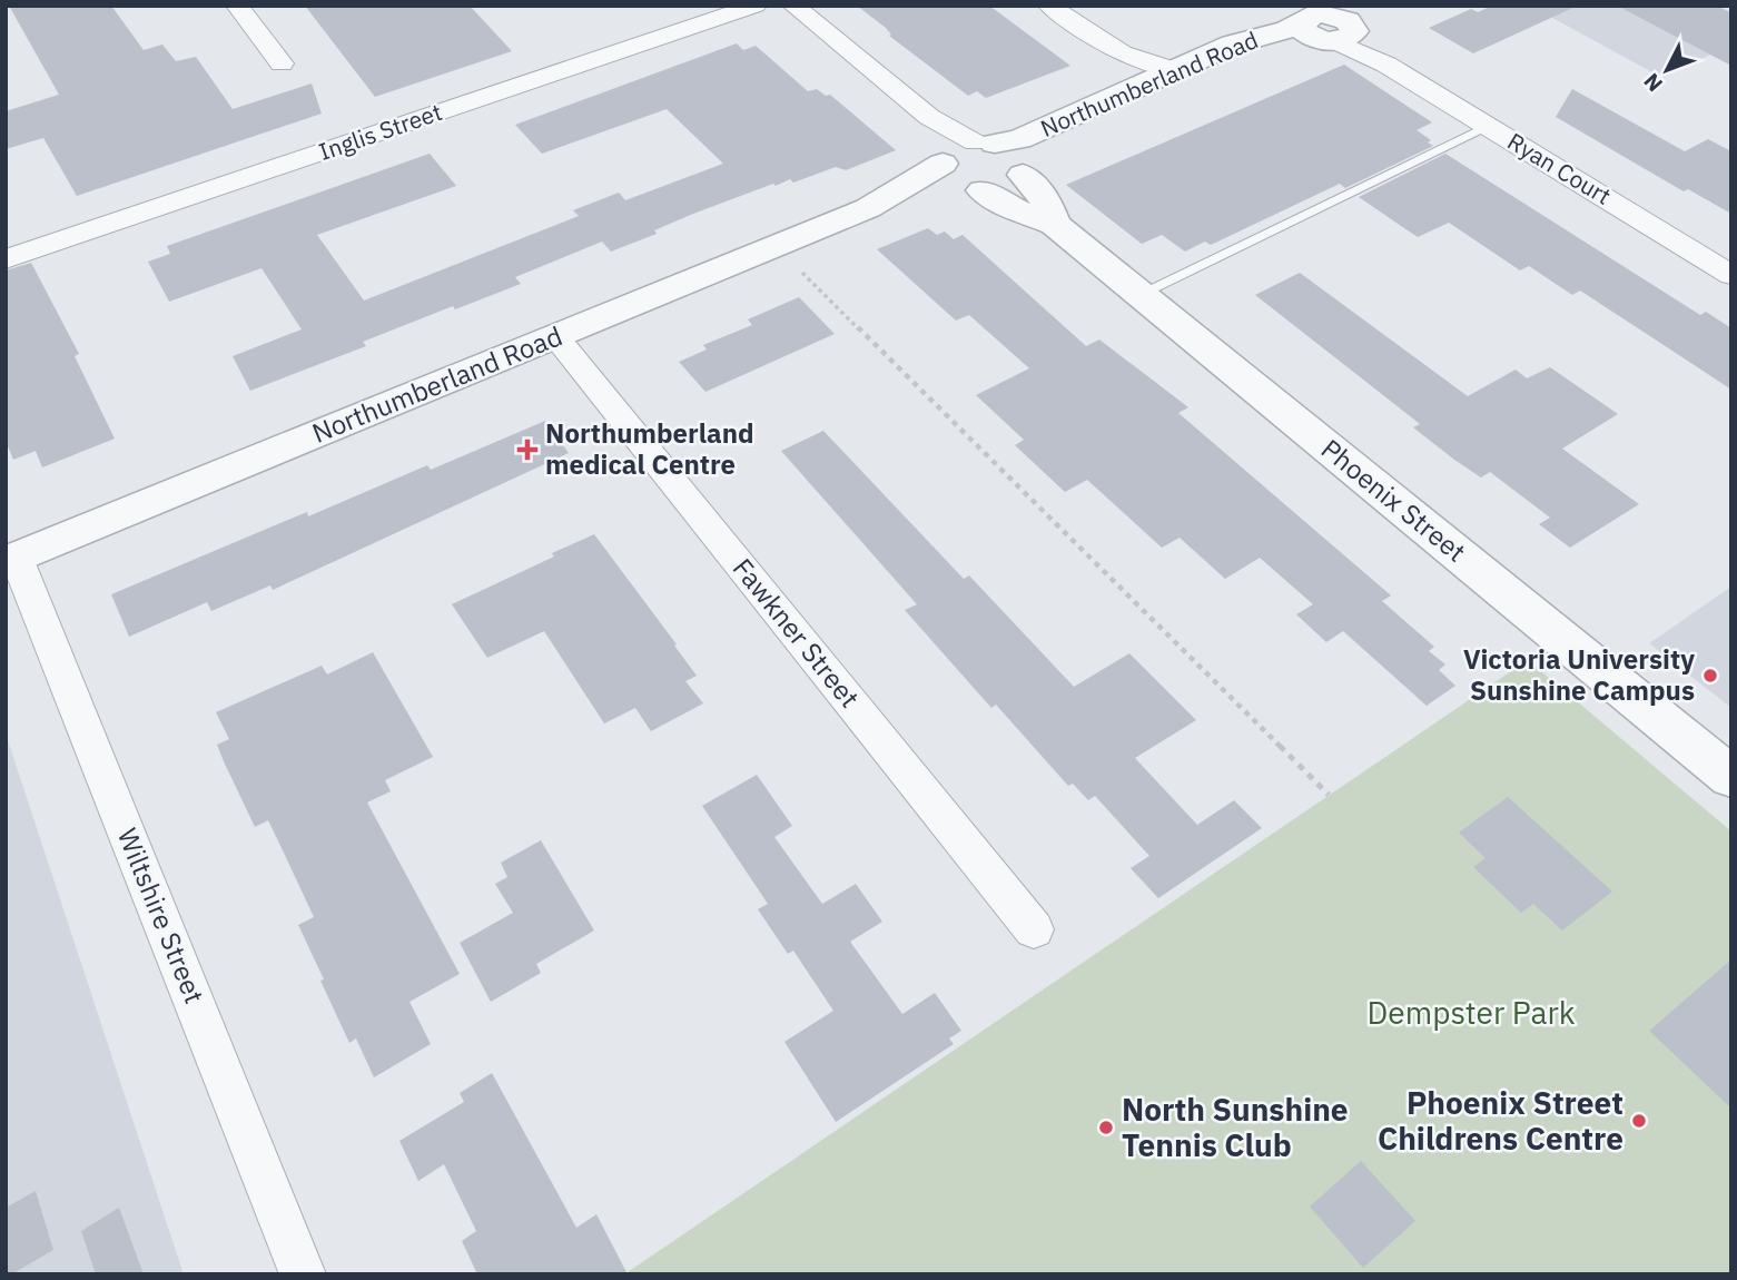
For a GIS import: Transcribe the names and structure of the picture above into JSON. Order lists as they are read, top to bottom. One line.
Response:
{"streets":{"street":["Northumberland Road","Inglis Street","Ryan Court","Phoenix Street","Fawkner Street","Wiltshire Street"]},"crossings":[["Northumberland Road","Ryan Court"],["Northumberland Road","Phoenix Street"],["Northumberland Road","Fawkner Street"],["Northumberland Road","Wiltshire Street"]],"parks":["Dempster Park"],"places":{"health":["Northumberland medical Centre"],"other":["Victoria University Sunshine Campus","Phoenix Street Childrens Centre","North Sunshine Tennis Club"]},"north":"bottom left"}
